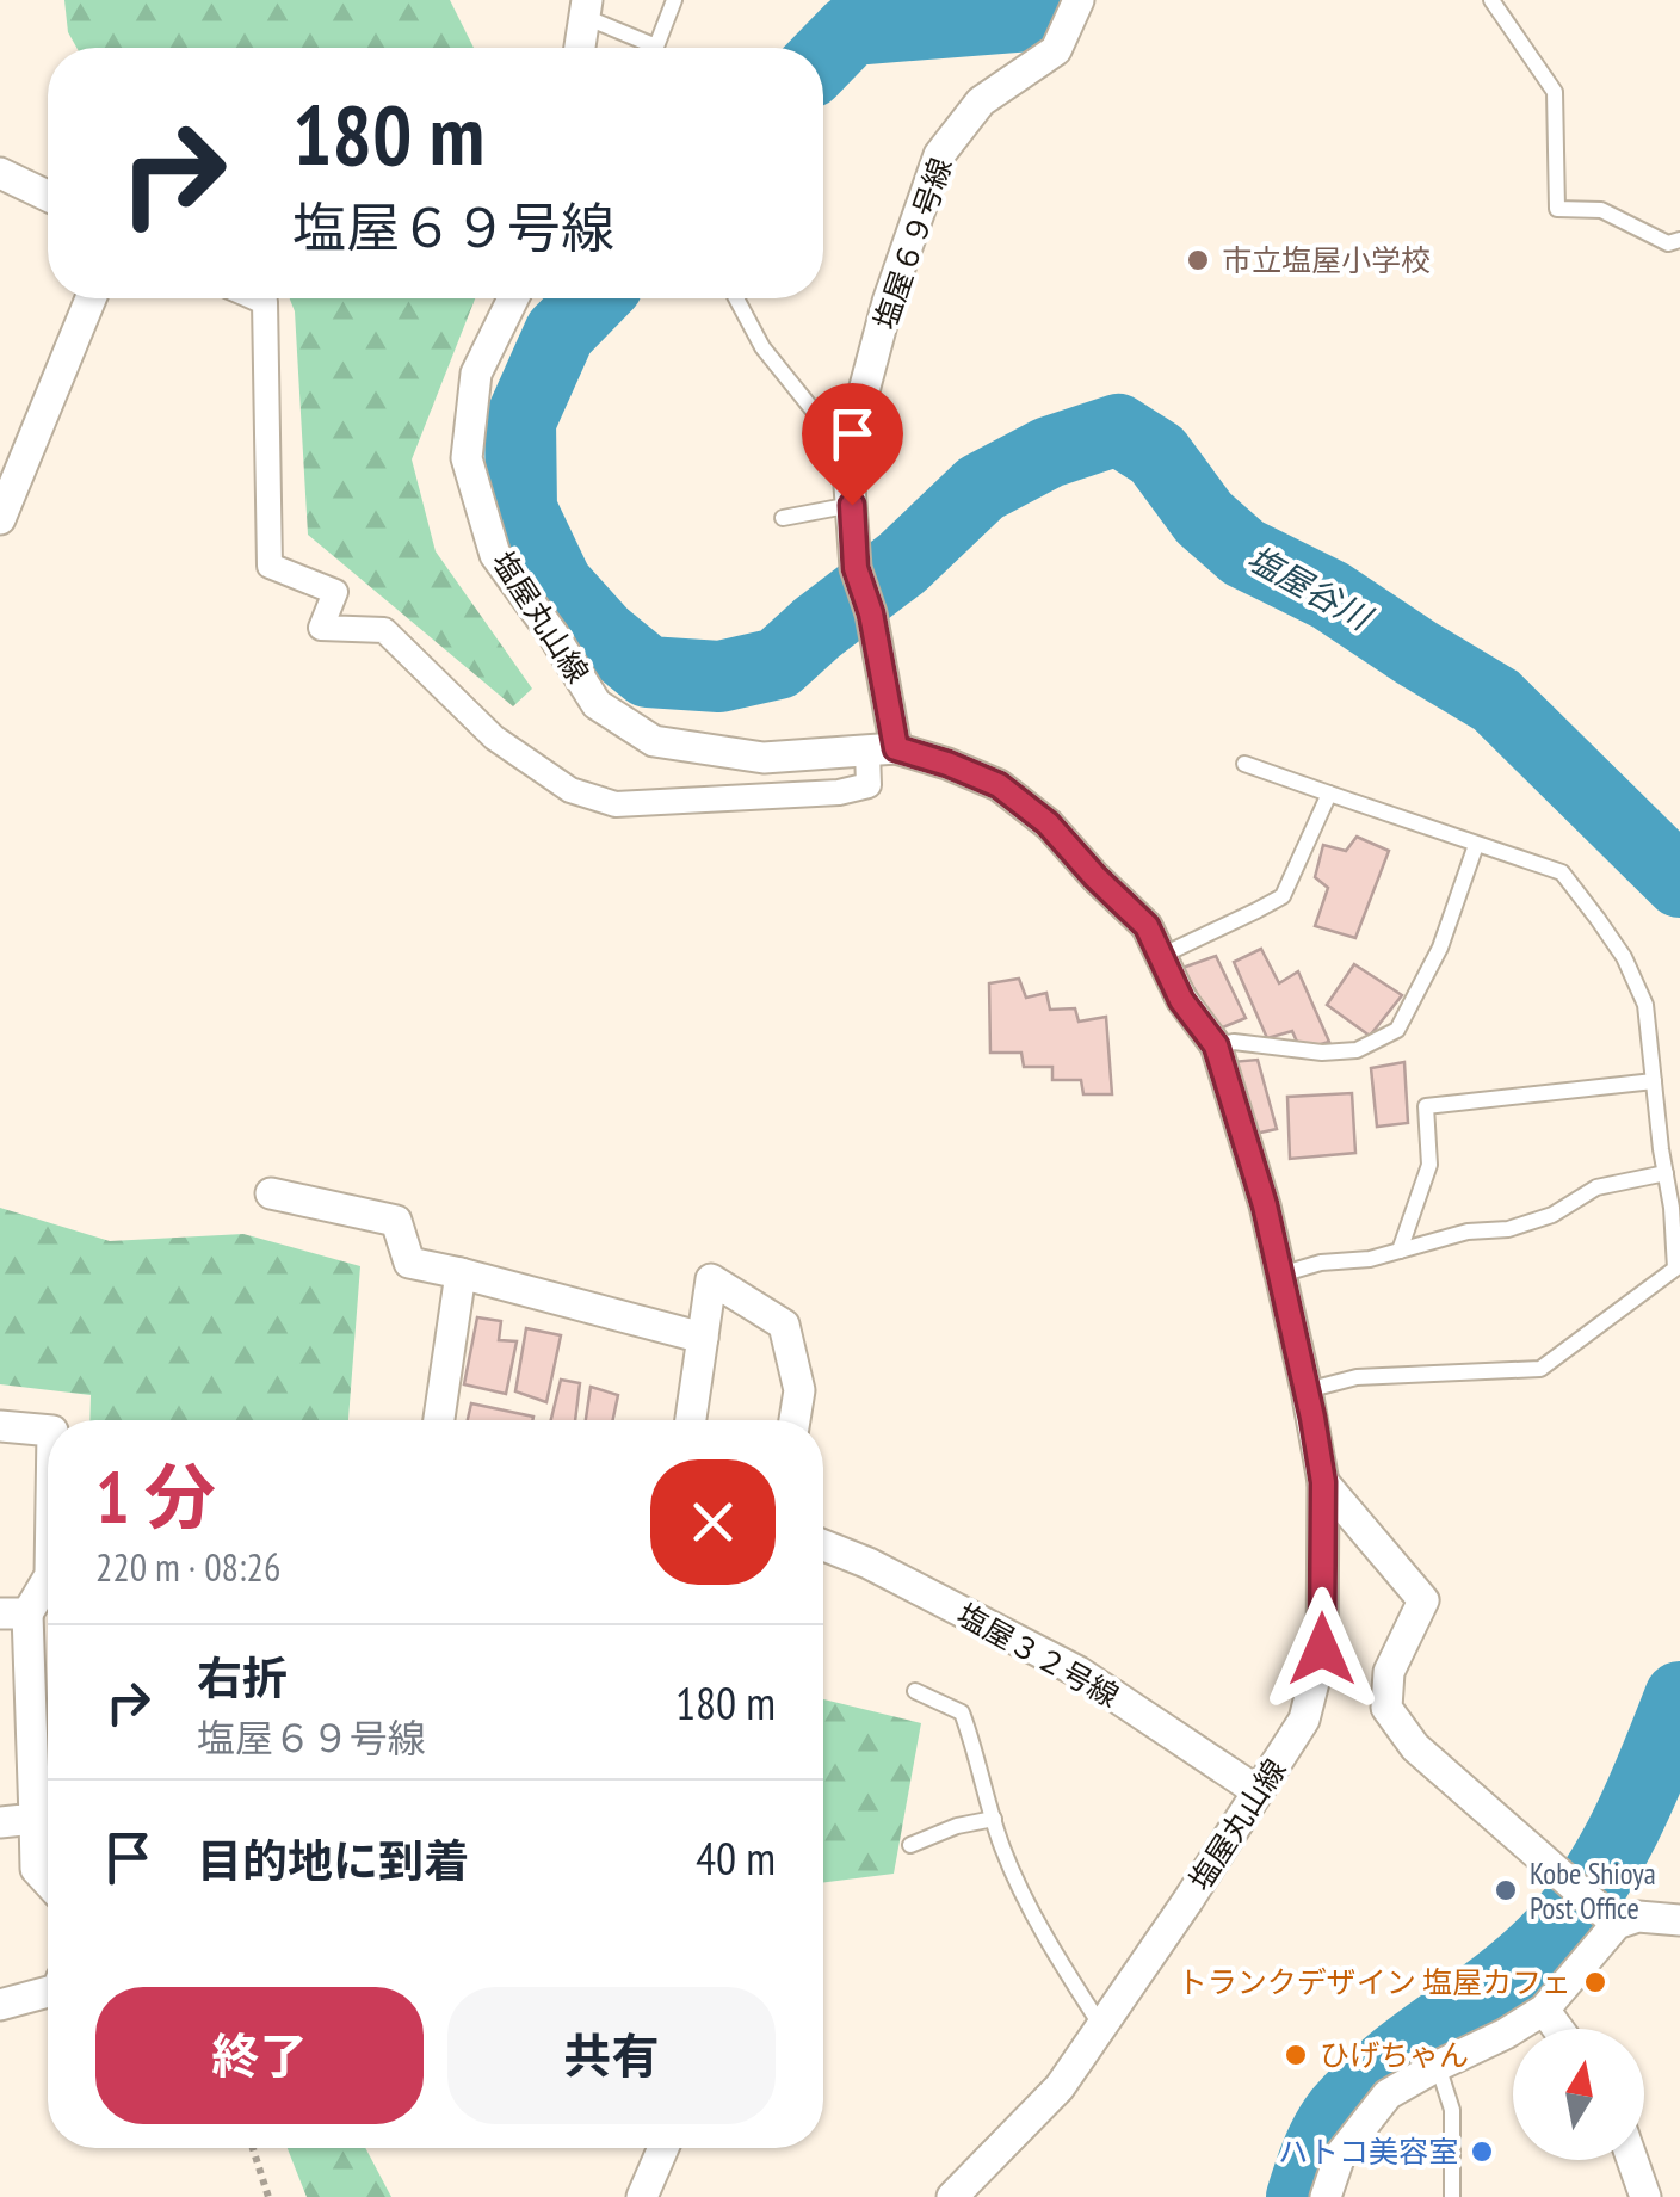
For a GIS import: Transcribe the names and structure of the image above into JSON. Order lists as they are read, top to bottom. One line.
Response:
{"streets":{"street":["塩屋６９号線","塩屋丸山線","塩屋３２号線"]},"crossings":[["塩屋６９号線","塩屋丸山線"],["塩屋丸山線","塩屋３２号線"]],"water":["塩屋谷川"],"places":["市立塩屋小学校","Kobe Shioya Post Office","トランクデザイン 塩屋カフェ","ひげちゃん","ハトコ美容室"],"north":"top","page":{"turn":["180 m","塩屋６９号線"],"heading":["1 分","220 m · 08:26"],"list":[{"name":"右折","note":"塩屋６９号線","value":"180 m"},{"name":"目的地に到着","value":"40 m"}],"buttons":["終了","共有"]}}
